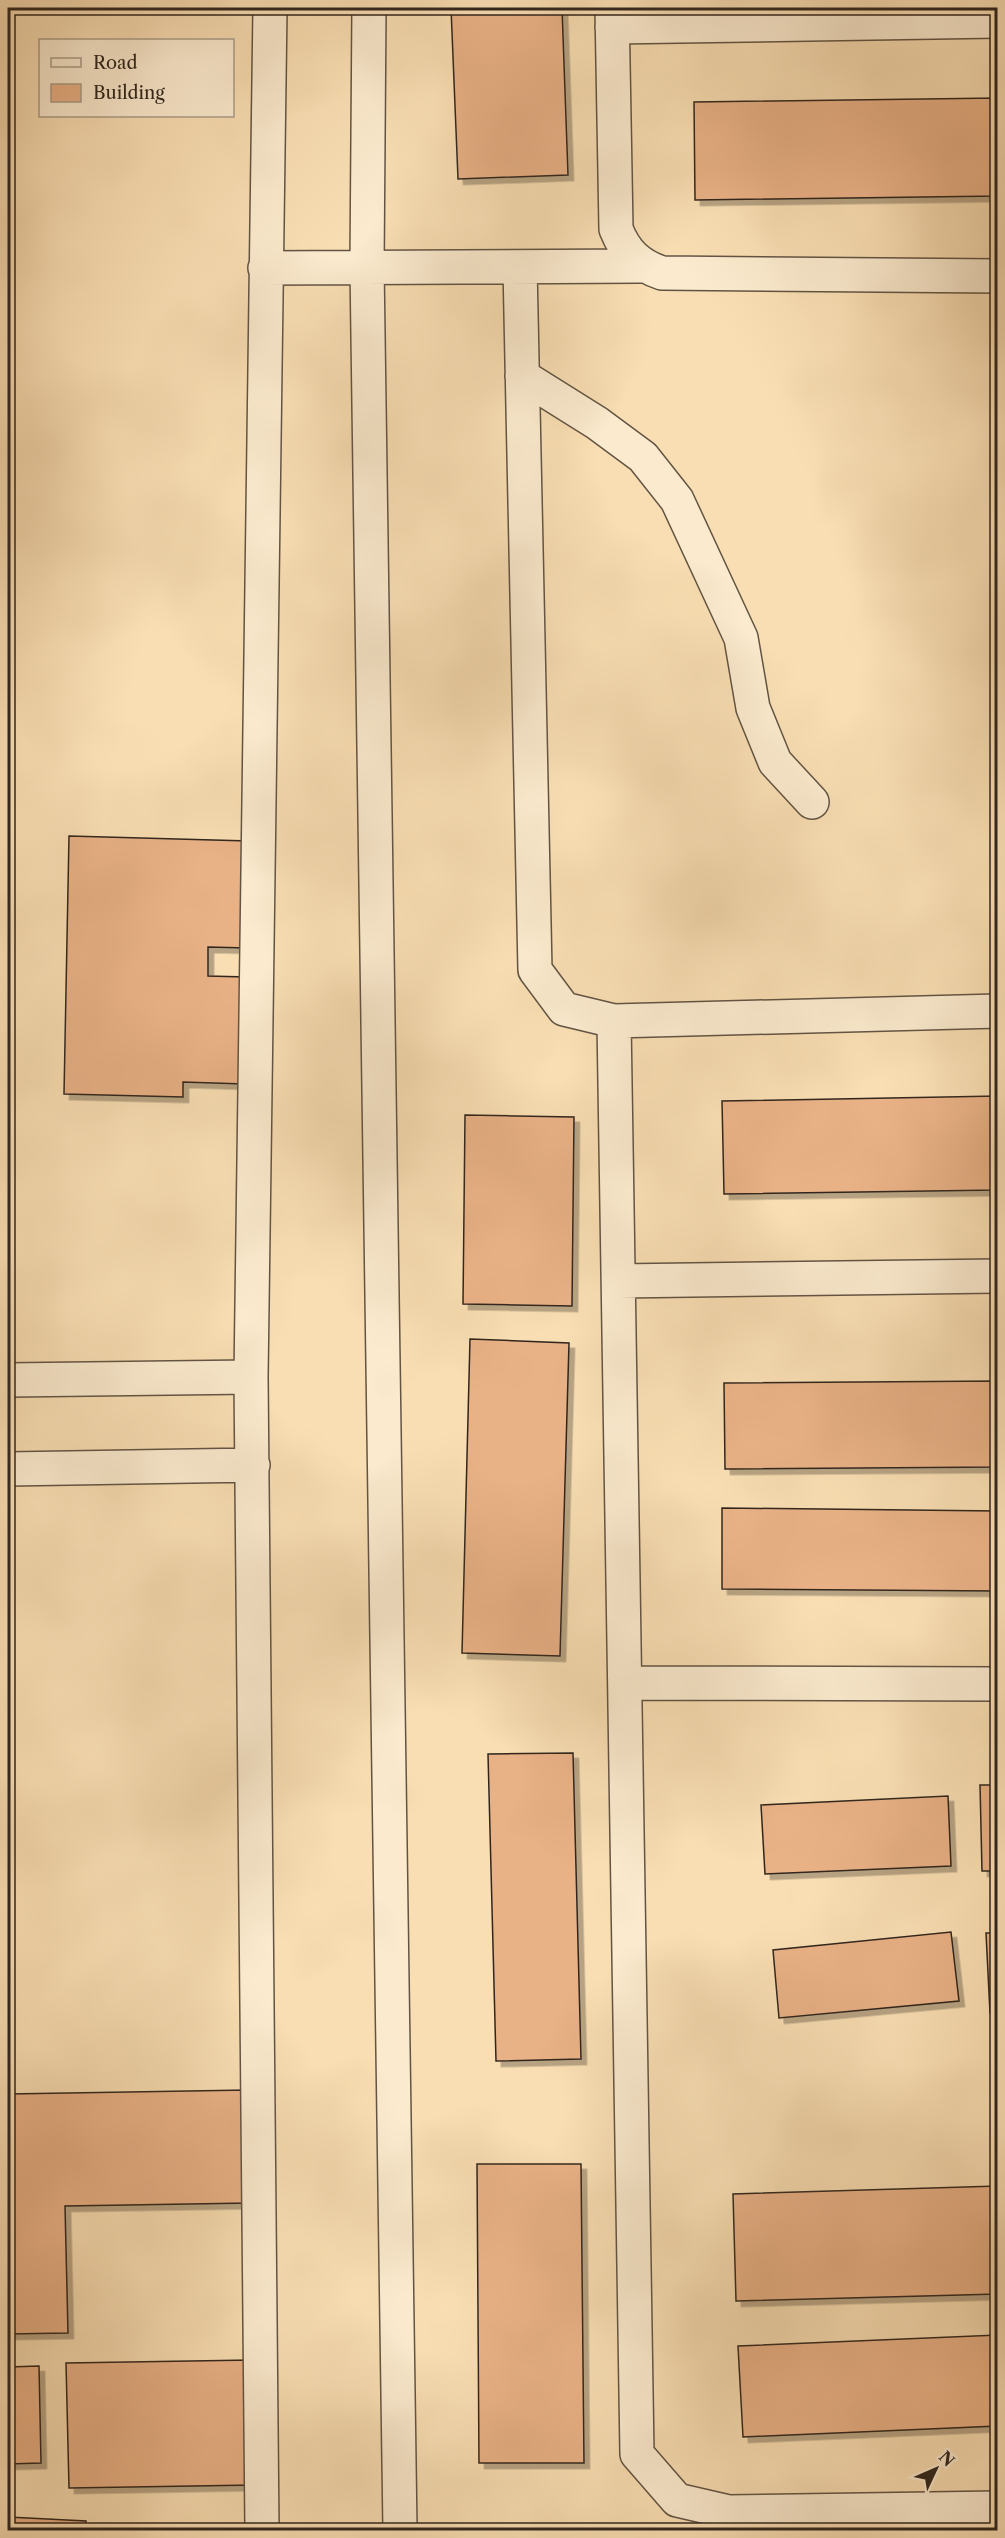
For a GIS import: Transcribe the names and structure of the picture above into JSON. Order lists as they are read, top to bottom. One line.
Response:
{"legend":["Road","Building"],"north":"top right"}
